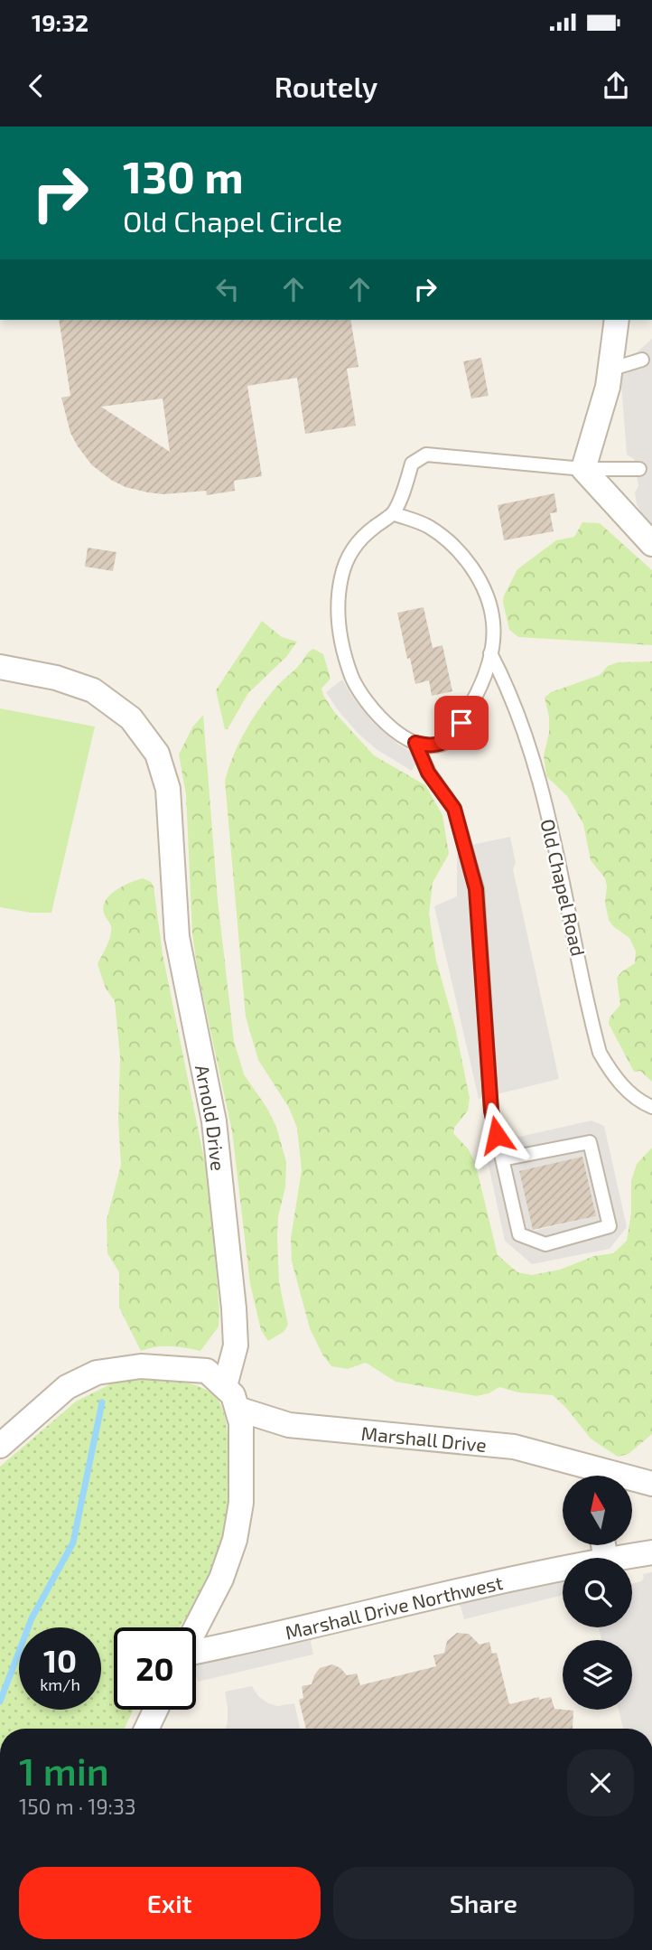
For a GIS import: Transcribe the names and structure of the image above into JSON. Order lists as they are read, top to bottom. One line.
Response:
{"streets":{"street":["Arnold Drive","Marshall Drive","Marshall Drive Northwest"],"lane":["Old Chapel Road"]},"north":"top","page":{"status":"19:32","header":"Routely","turn":["130 m","Old Chapel Circle"],"speed":"10 km/h","limit":"20","heading":["1 min","150 m · 19:33"],"buttons":["Exit","Share"]}}
